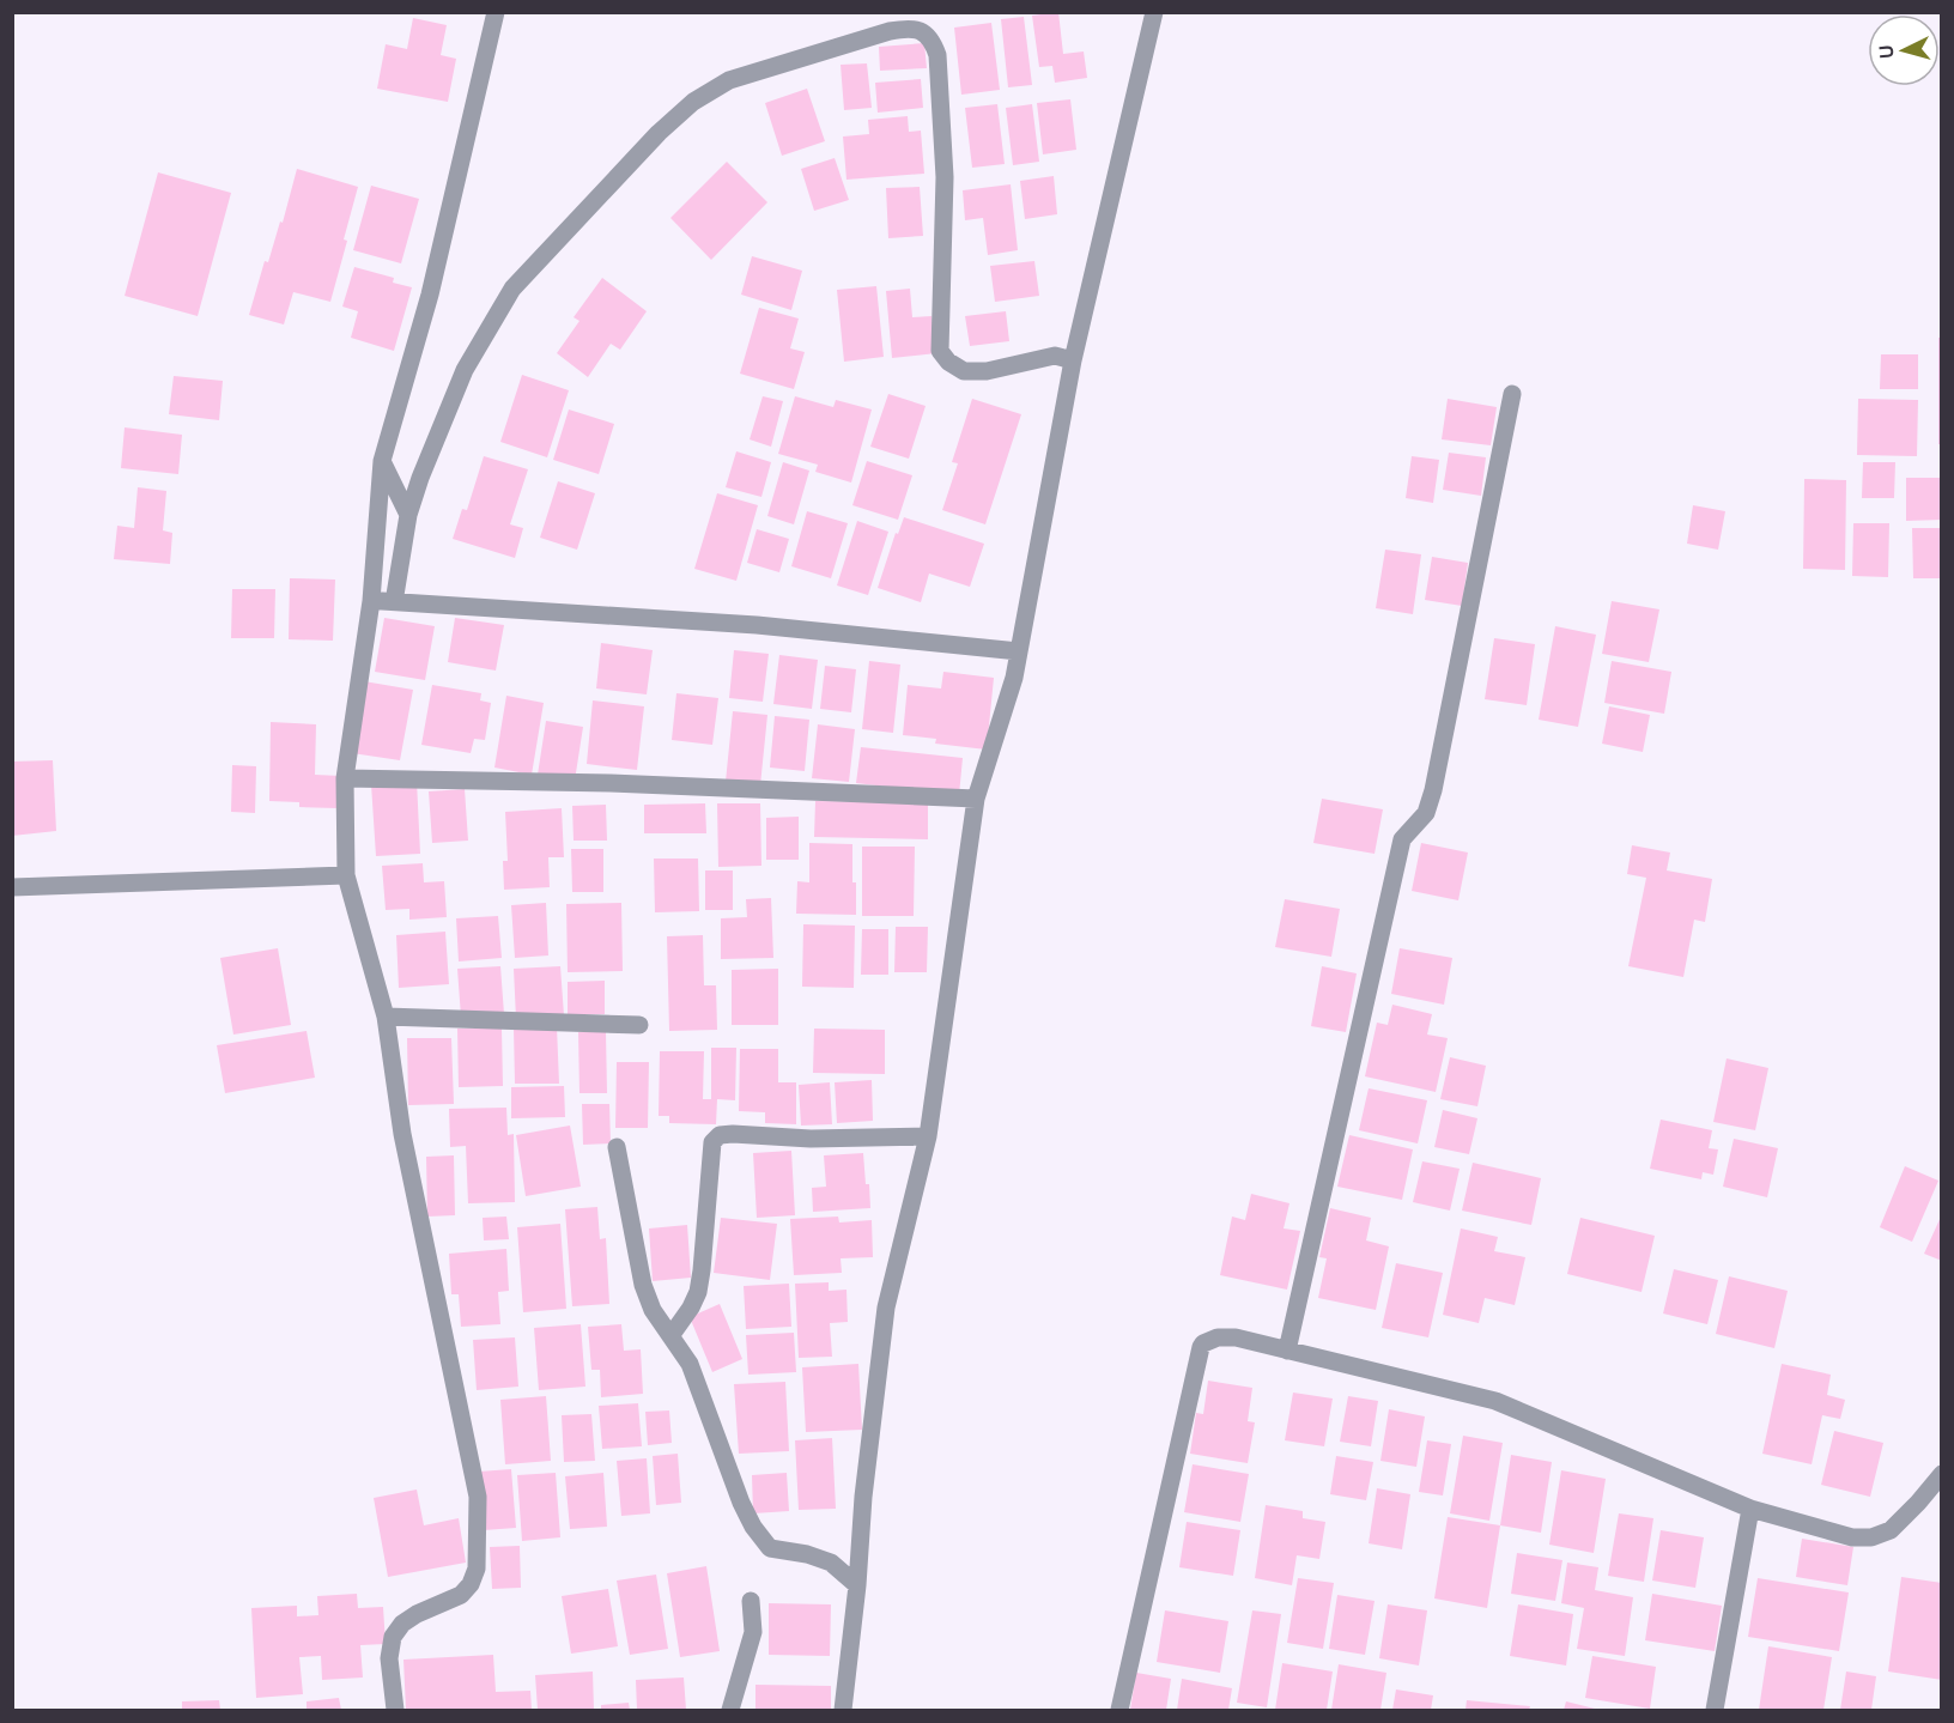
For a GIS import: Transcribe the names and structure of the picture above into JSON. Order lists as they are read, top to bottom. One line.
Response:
{"north":"left"}
